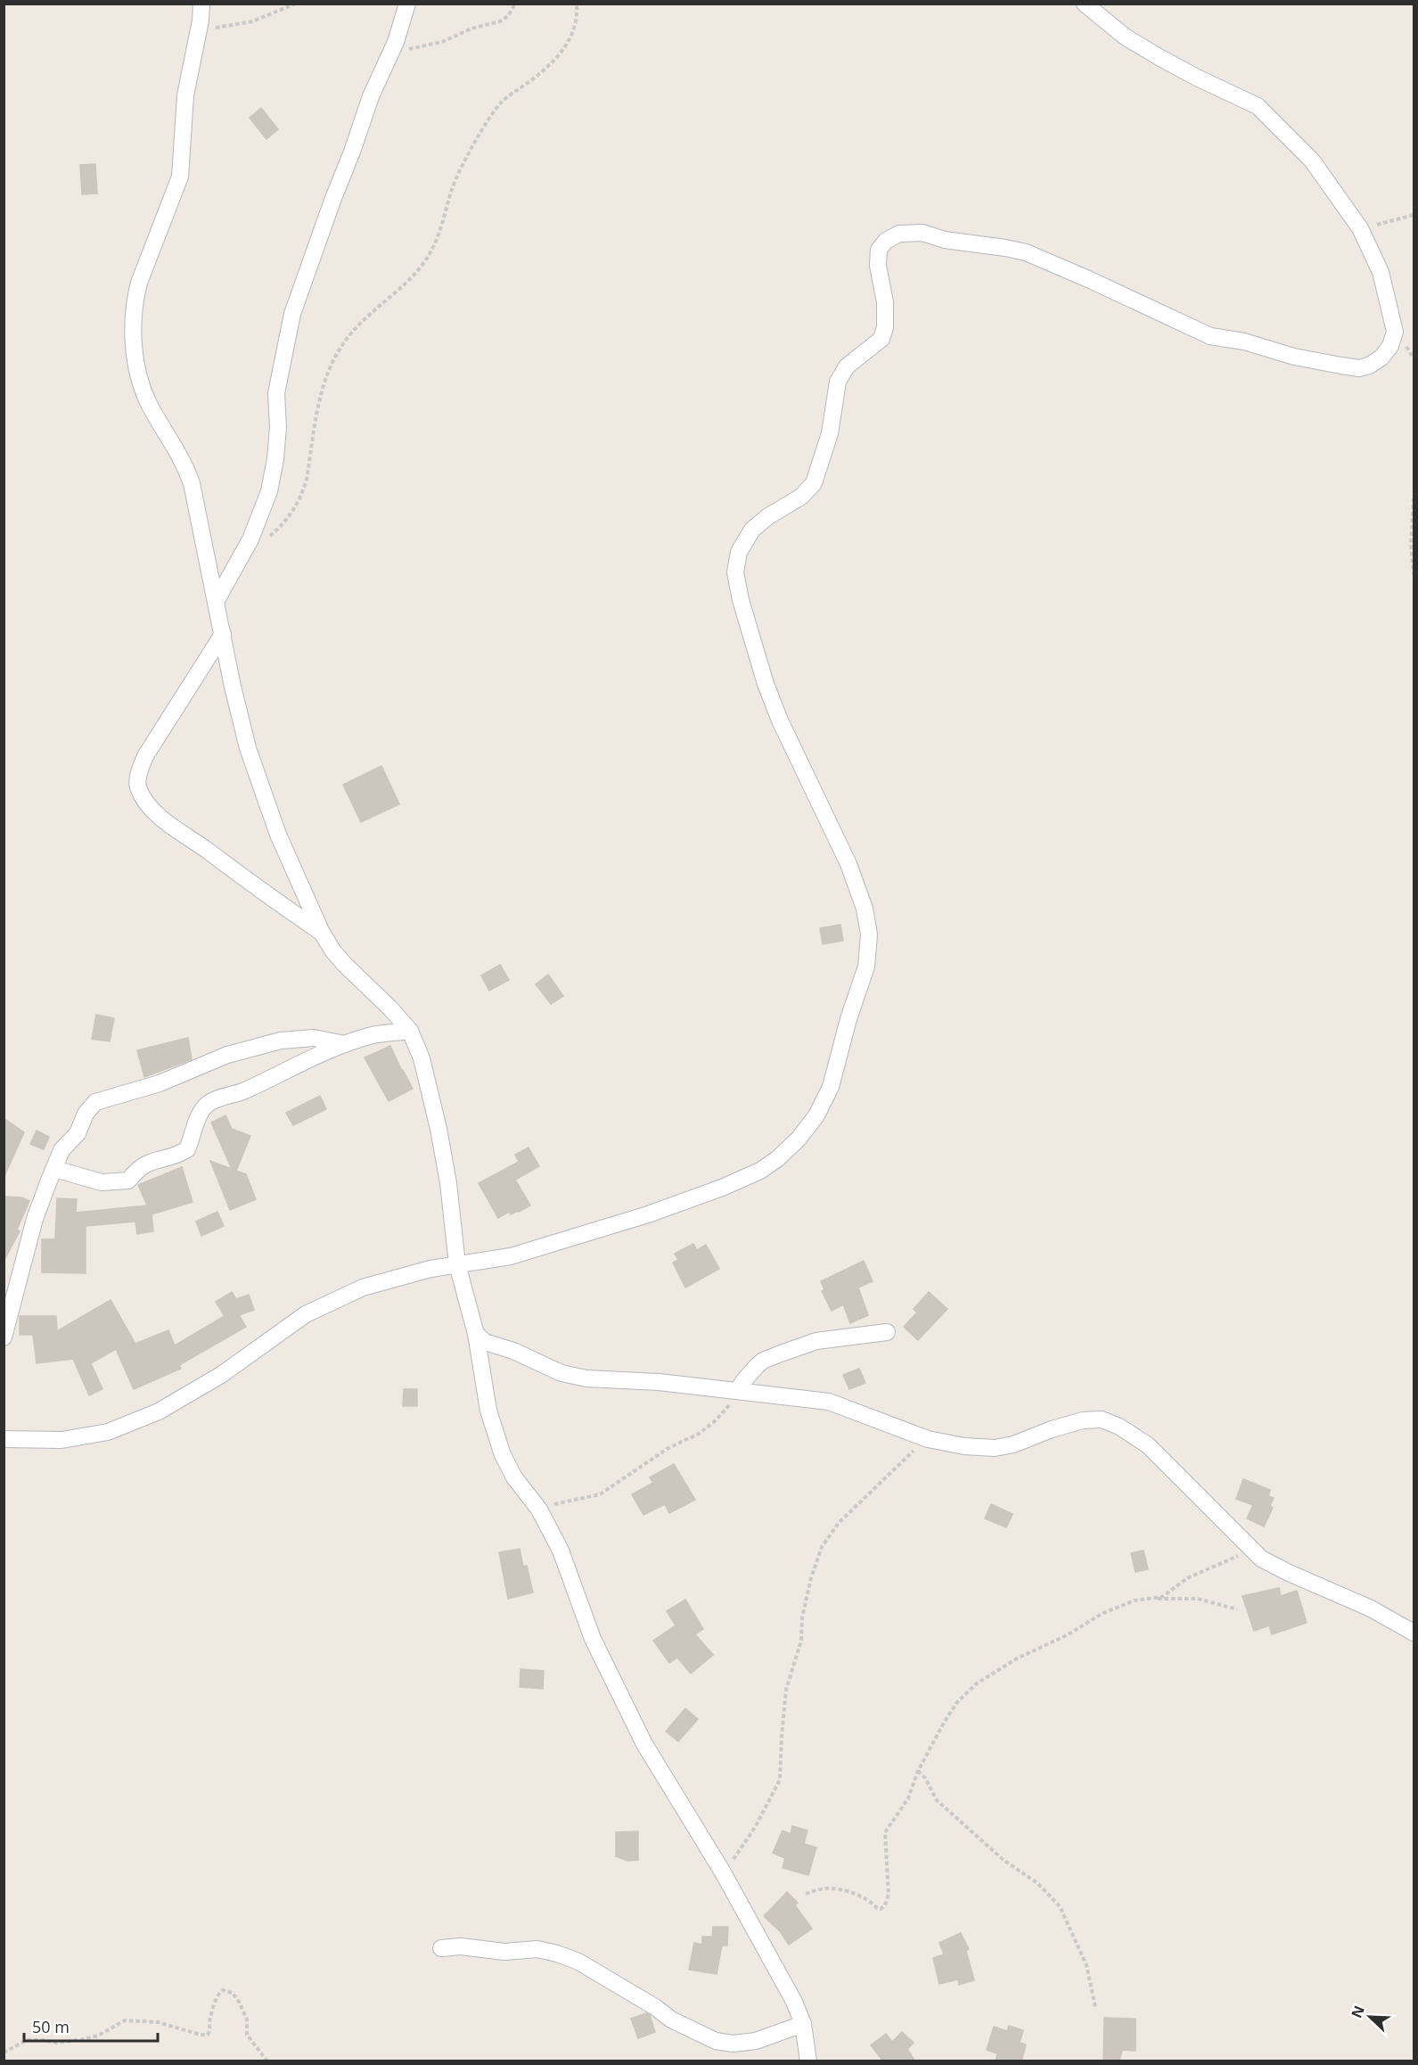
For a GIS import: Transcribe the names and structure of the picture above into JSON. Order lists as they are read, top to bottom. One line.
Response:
{"scale_bar":"50 m","north":"top left"}
